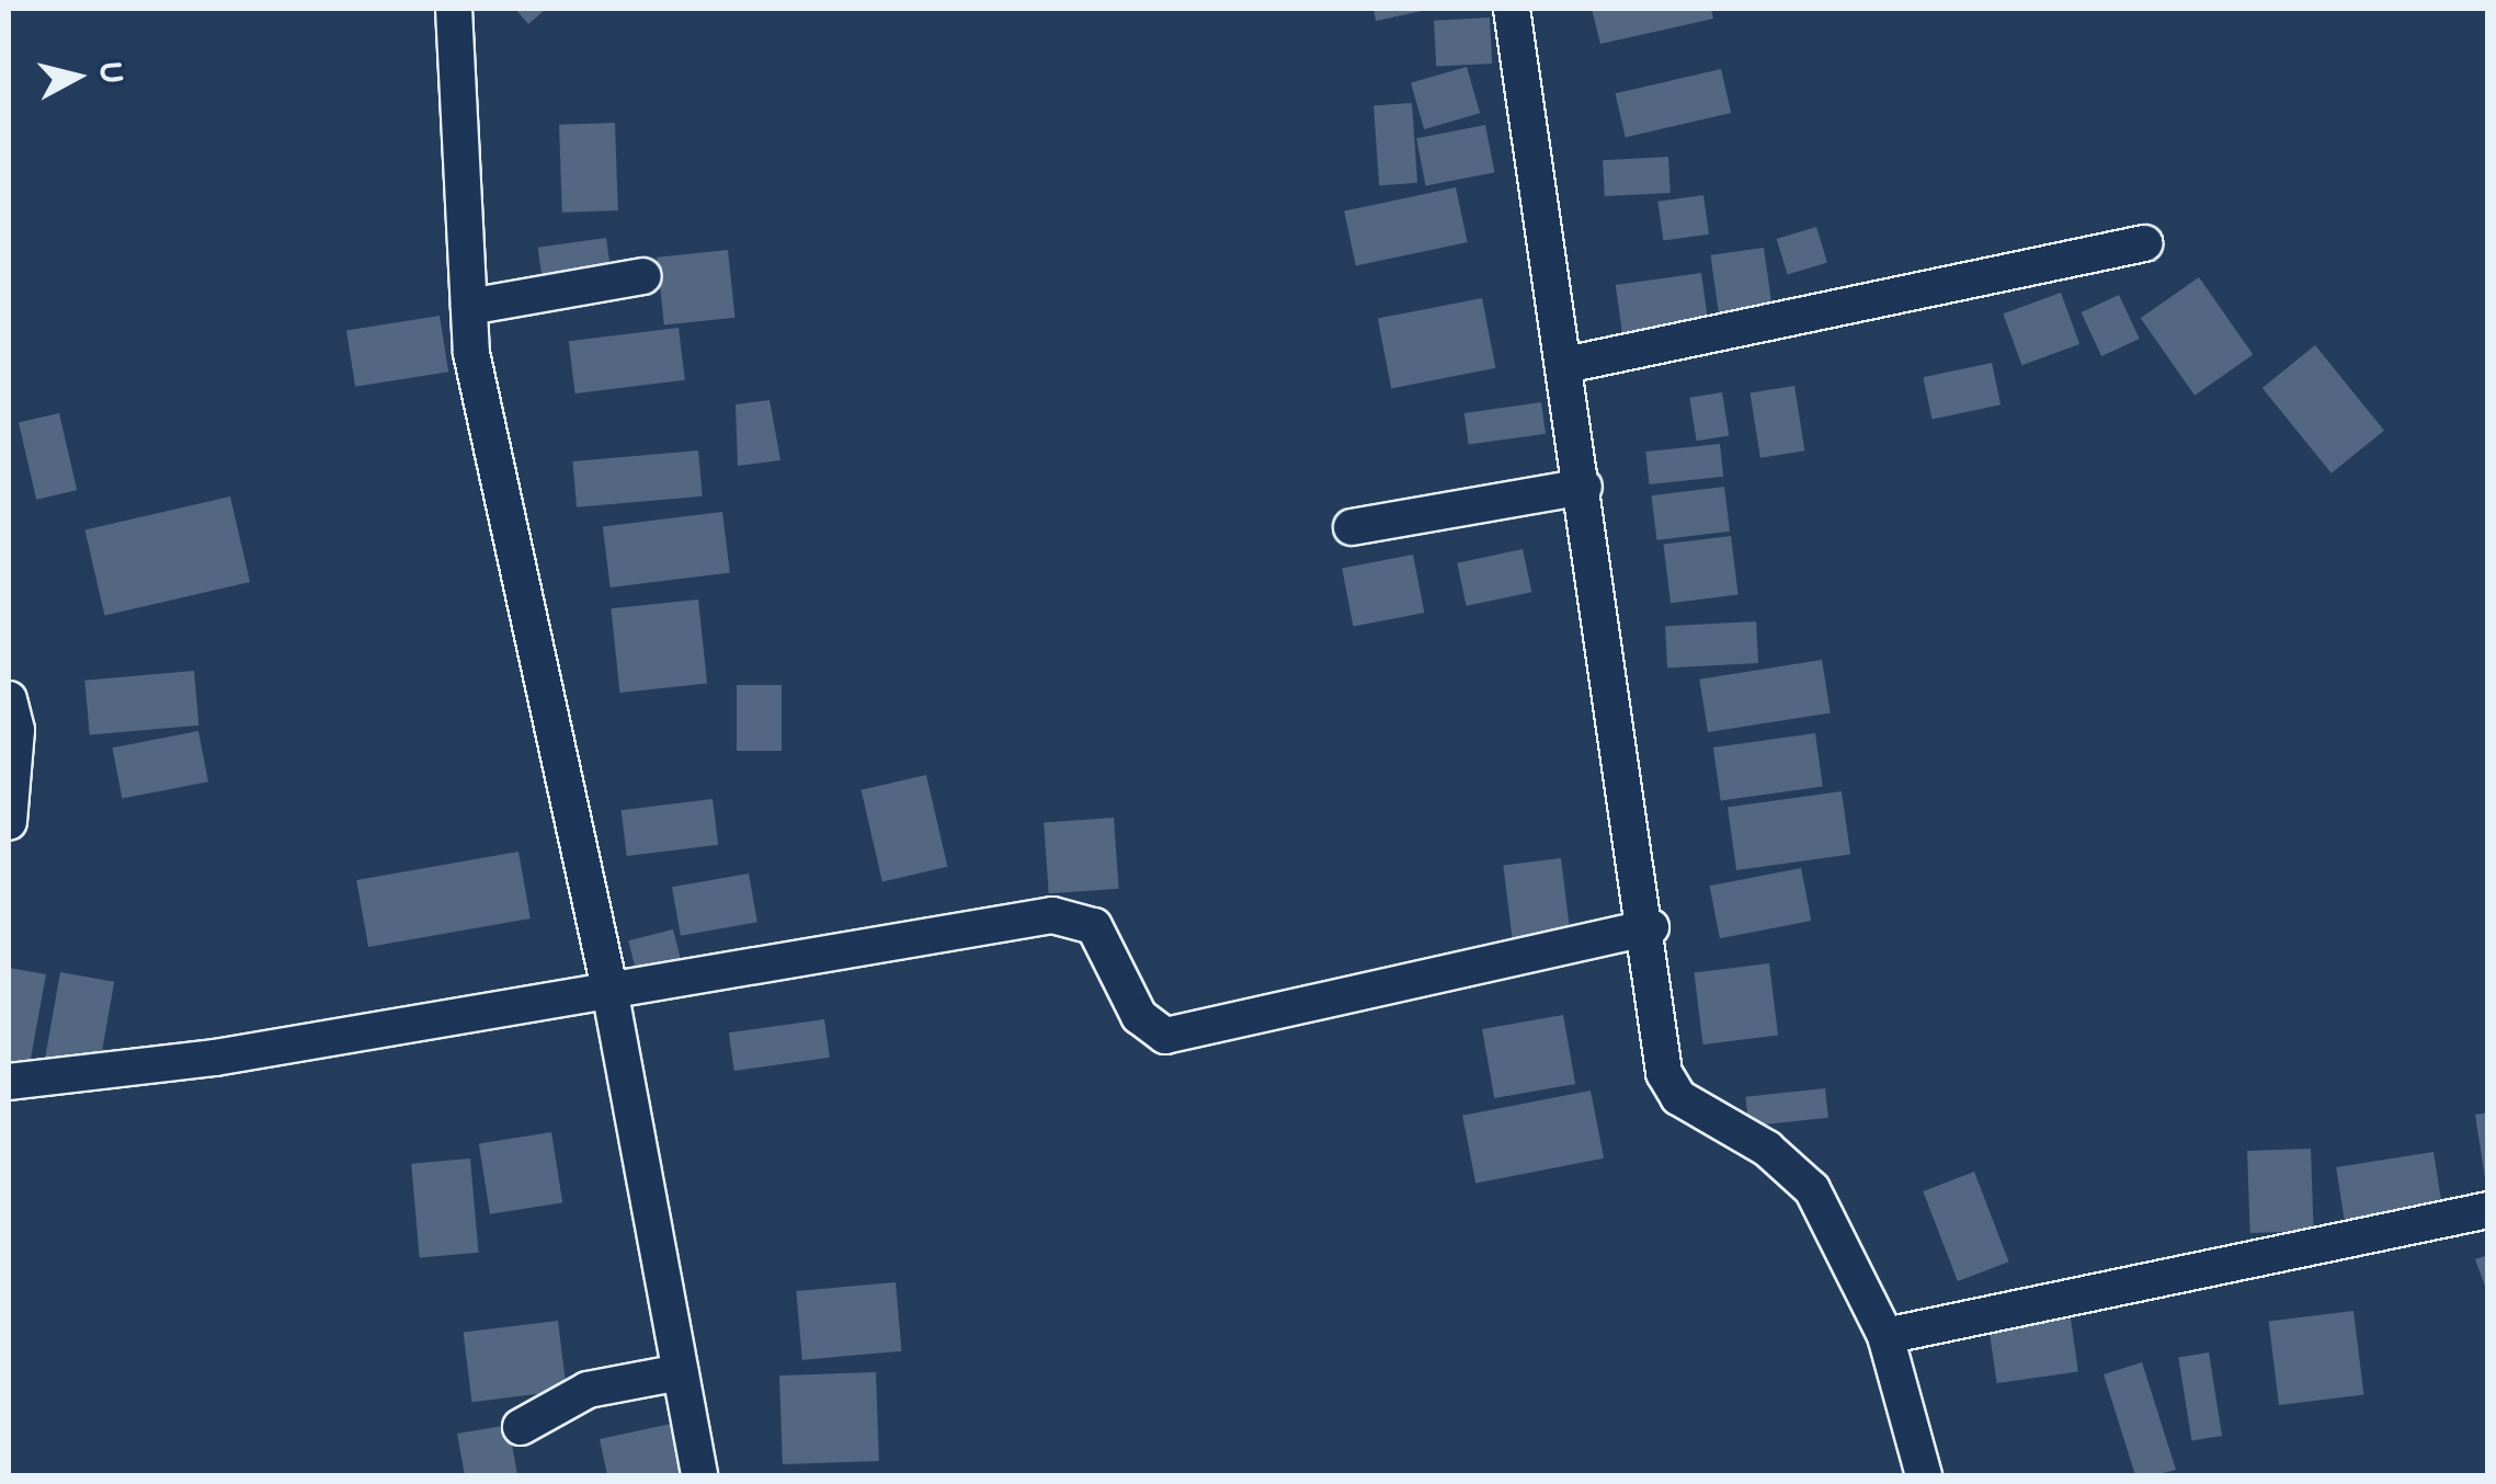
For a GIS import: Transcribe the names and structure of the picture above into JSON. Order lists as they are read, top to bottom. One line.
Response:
{"north":"right"}
